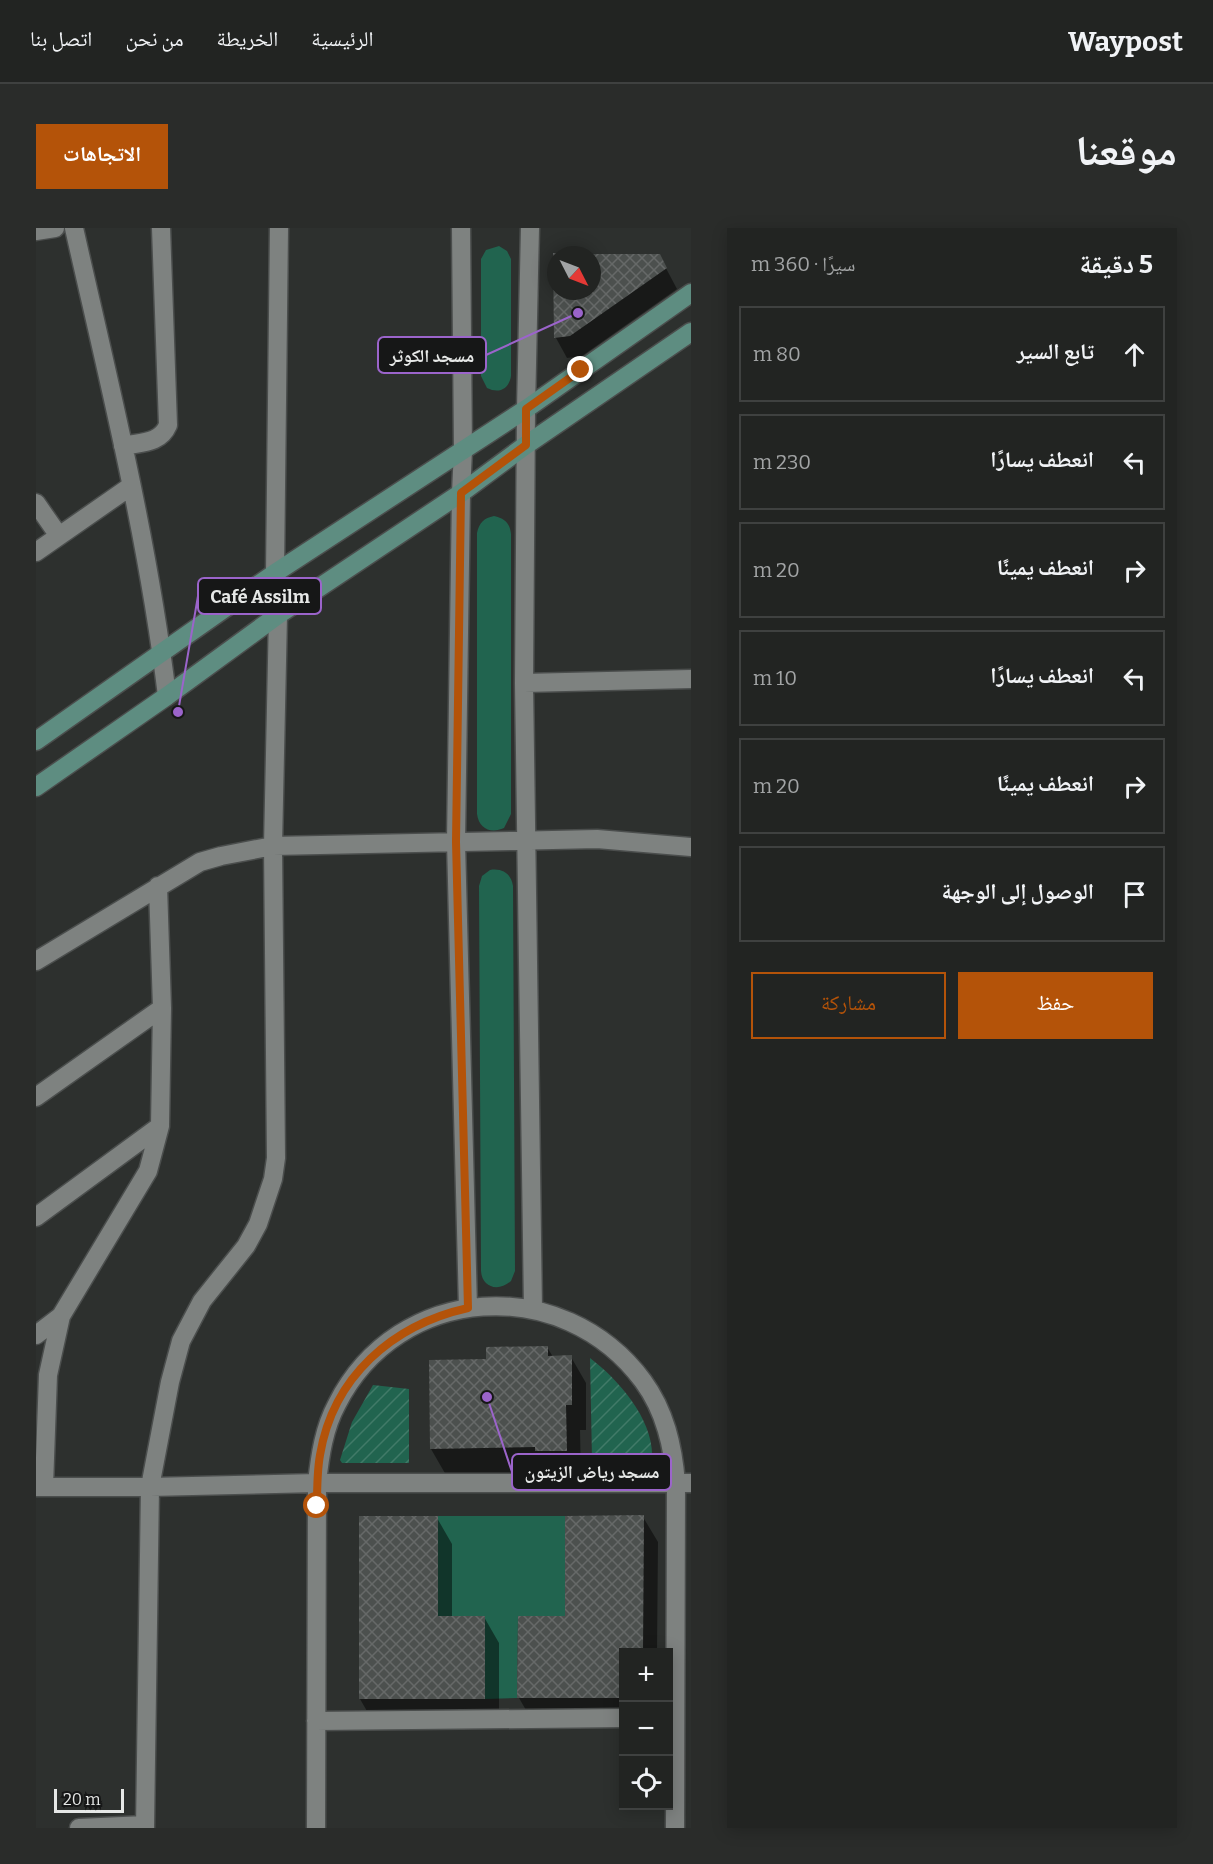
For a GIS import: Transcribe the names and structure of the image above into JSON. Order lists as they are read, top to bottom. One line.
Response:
{"places":["مسجد الكوثر","Café Assilm","مسجد رياض الزيتون"],"scale_bar":"20 m","north":"bottom right","page":{"header":"Waypost","nav":["الرئيسية","الخريطة","من نحن","اتصل بنا"],"title":"موقعنا","buttons":["الاتجاهات",["حفظ","مشاركة"]],"heading":["5 دقيقة","سيرًا · 360 m"],"list":[["تابع السير","80 m"],["انعطف يسارًا","230 m"],["انعطف يمينًا","20 m"],["انعطف يسارًا","10 m"],["انعطف يمينًا","20 m"],"الوصول إلى الوجهة"],"map_buttons":["+","−"],"scale":"20 m"}}
